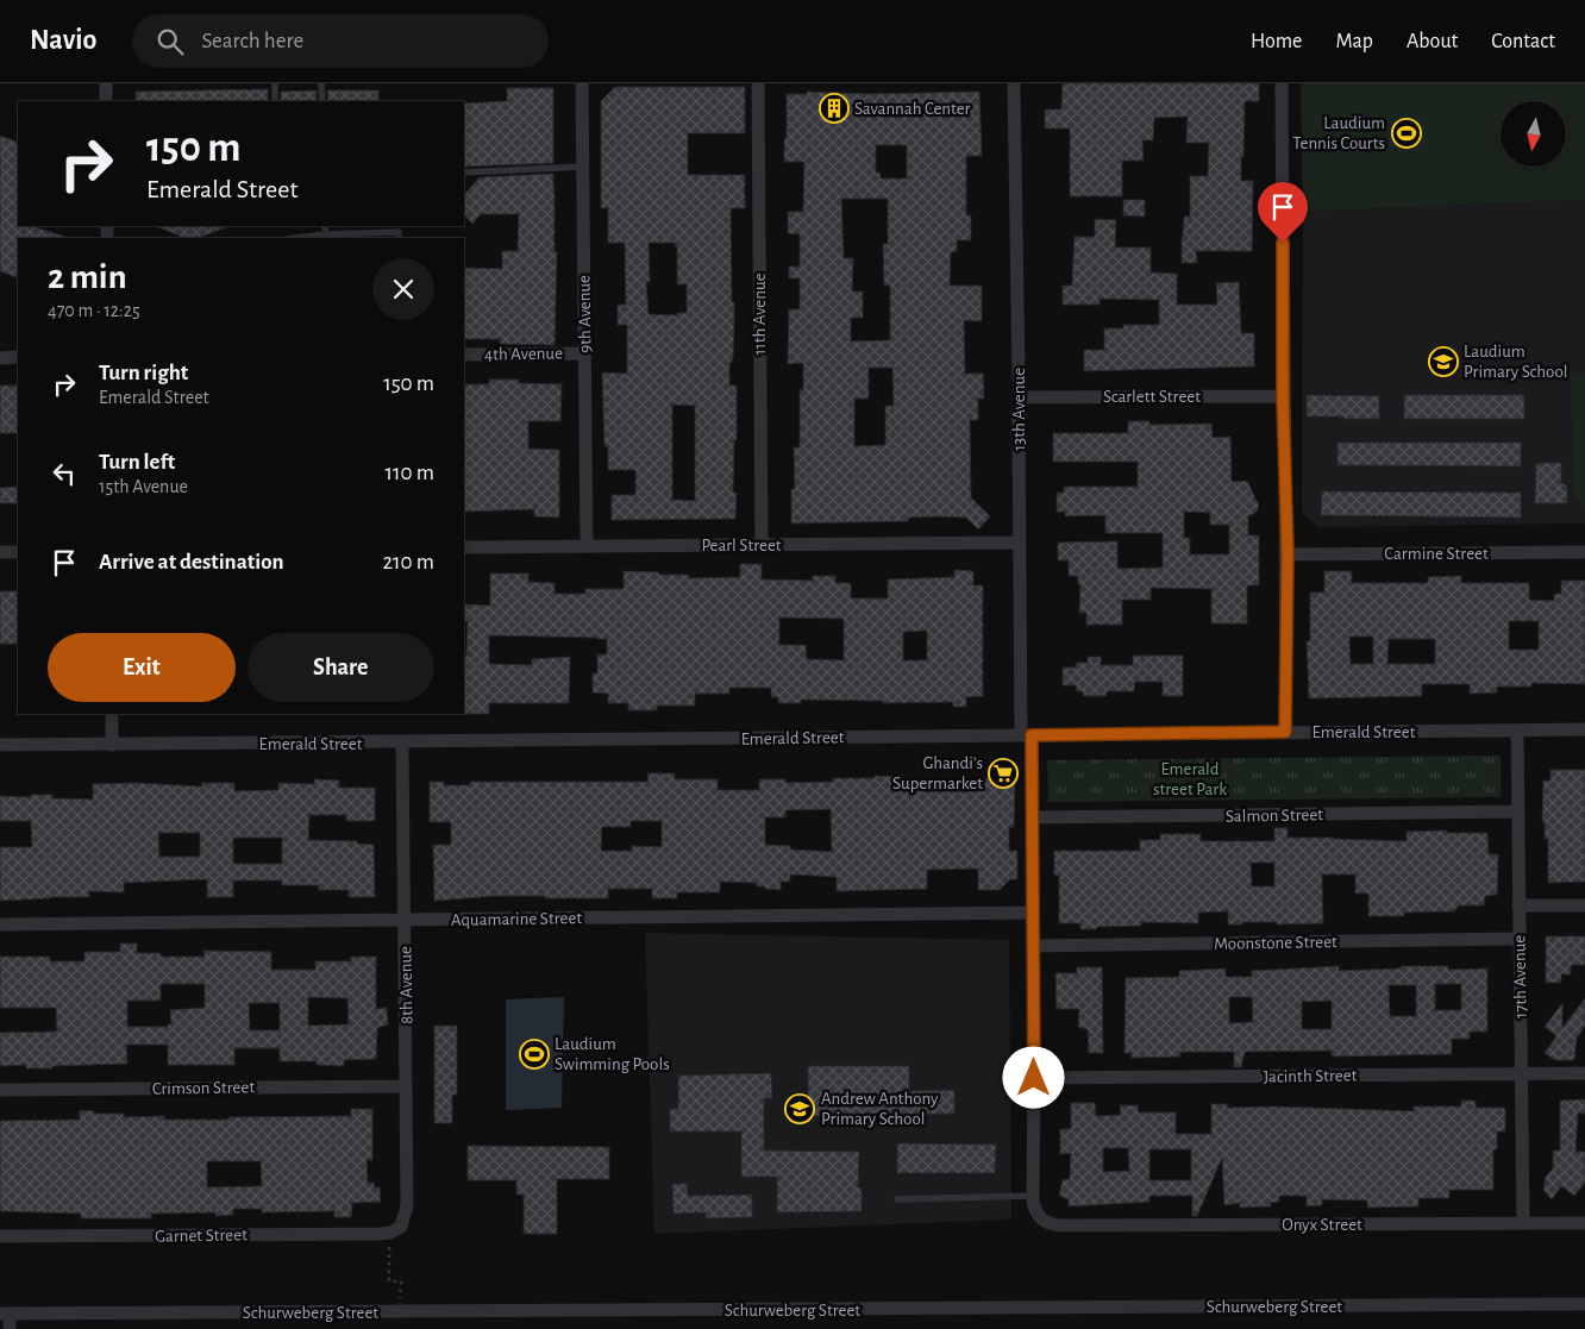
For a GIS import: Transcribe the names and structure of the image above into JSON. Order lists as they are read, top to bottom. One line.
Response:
{"streets":{"street":["9th Avenue","11th Avenue","4th Avenue","Scarlett Street","13th Avenue","Pearl Street","Carmine Street","Emerald Street","Salmon Street","Aquamarine Street","Moonstone Street","17th Avenue","8th Avenue","Jacinth Street","Crimson Street","Onyx Street","Garnet Street","Schurweberg Street"]},"crossings":[["9th Avenue","4th Avenue"],["9th Avenue","Pearl Street"],["11th Avenue","Pearl Street"],["Scarlett Street","13th Avenue"],["13th Avenue","Pearl Street"],["13th Avenue","Emerald Street"],["13th Avenue","Salmon Street"],["13th Avenue","Aquamarine Street"],["13th Avenue","Moonstone Street"],["13th Avenue","Jacinth Street"],["13th Avenue","Onyx Street"],["Emerald Street","17th Avenue"],["Emerald Street","8th Avenue"],["Salmon Street","17th Avenue"],["Aquamarine Street","8th Avenue"],["Moonstone Street","17th Avenue"],["17th Avenue","Jacinth Street"],["17th Avenue","Onyx Street"],["8th Avenue","Crimson Street"],["8th Avenue","Garnet Street"]],"parks":["Emerald street Park"],"places":{"building":["Savannah Center"],"sports":["Laudium Tennis Courts","Laudium Swimming Pools"],"school or university":["Laudium Primary School","Andrew Anthony Primary School"],"supermarket":["Ghandi's Supermarket"]},"north":"bottom","page":{"header":"Navio","search":"Search here","nav":["Home","Map","About","Contact"],"turn":["150 m","Emerald Street"],"heading":["2 min","470 m · 12:25"],"list":[{"name":"Turn right","note":"Emerald Street","value":"150 m"},{"name":"Turn left","note":"15th Avenue","value":"110 m"},{"name":"Arrive at destination","value":"210 m"}],"buttons":["Exit","Share"]}}
